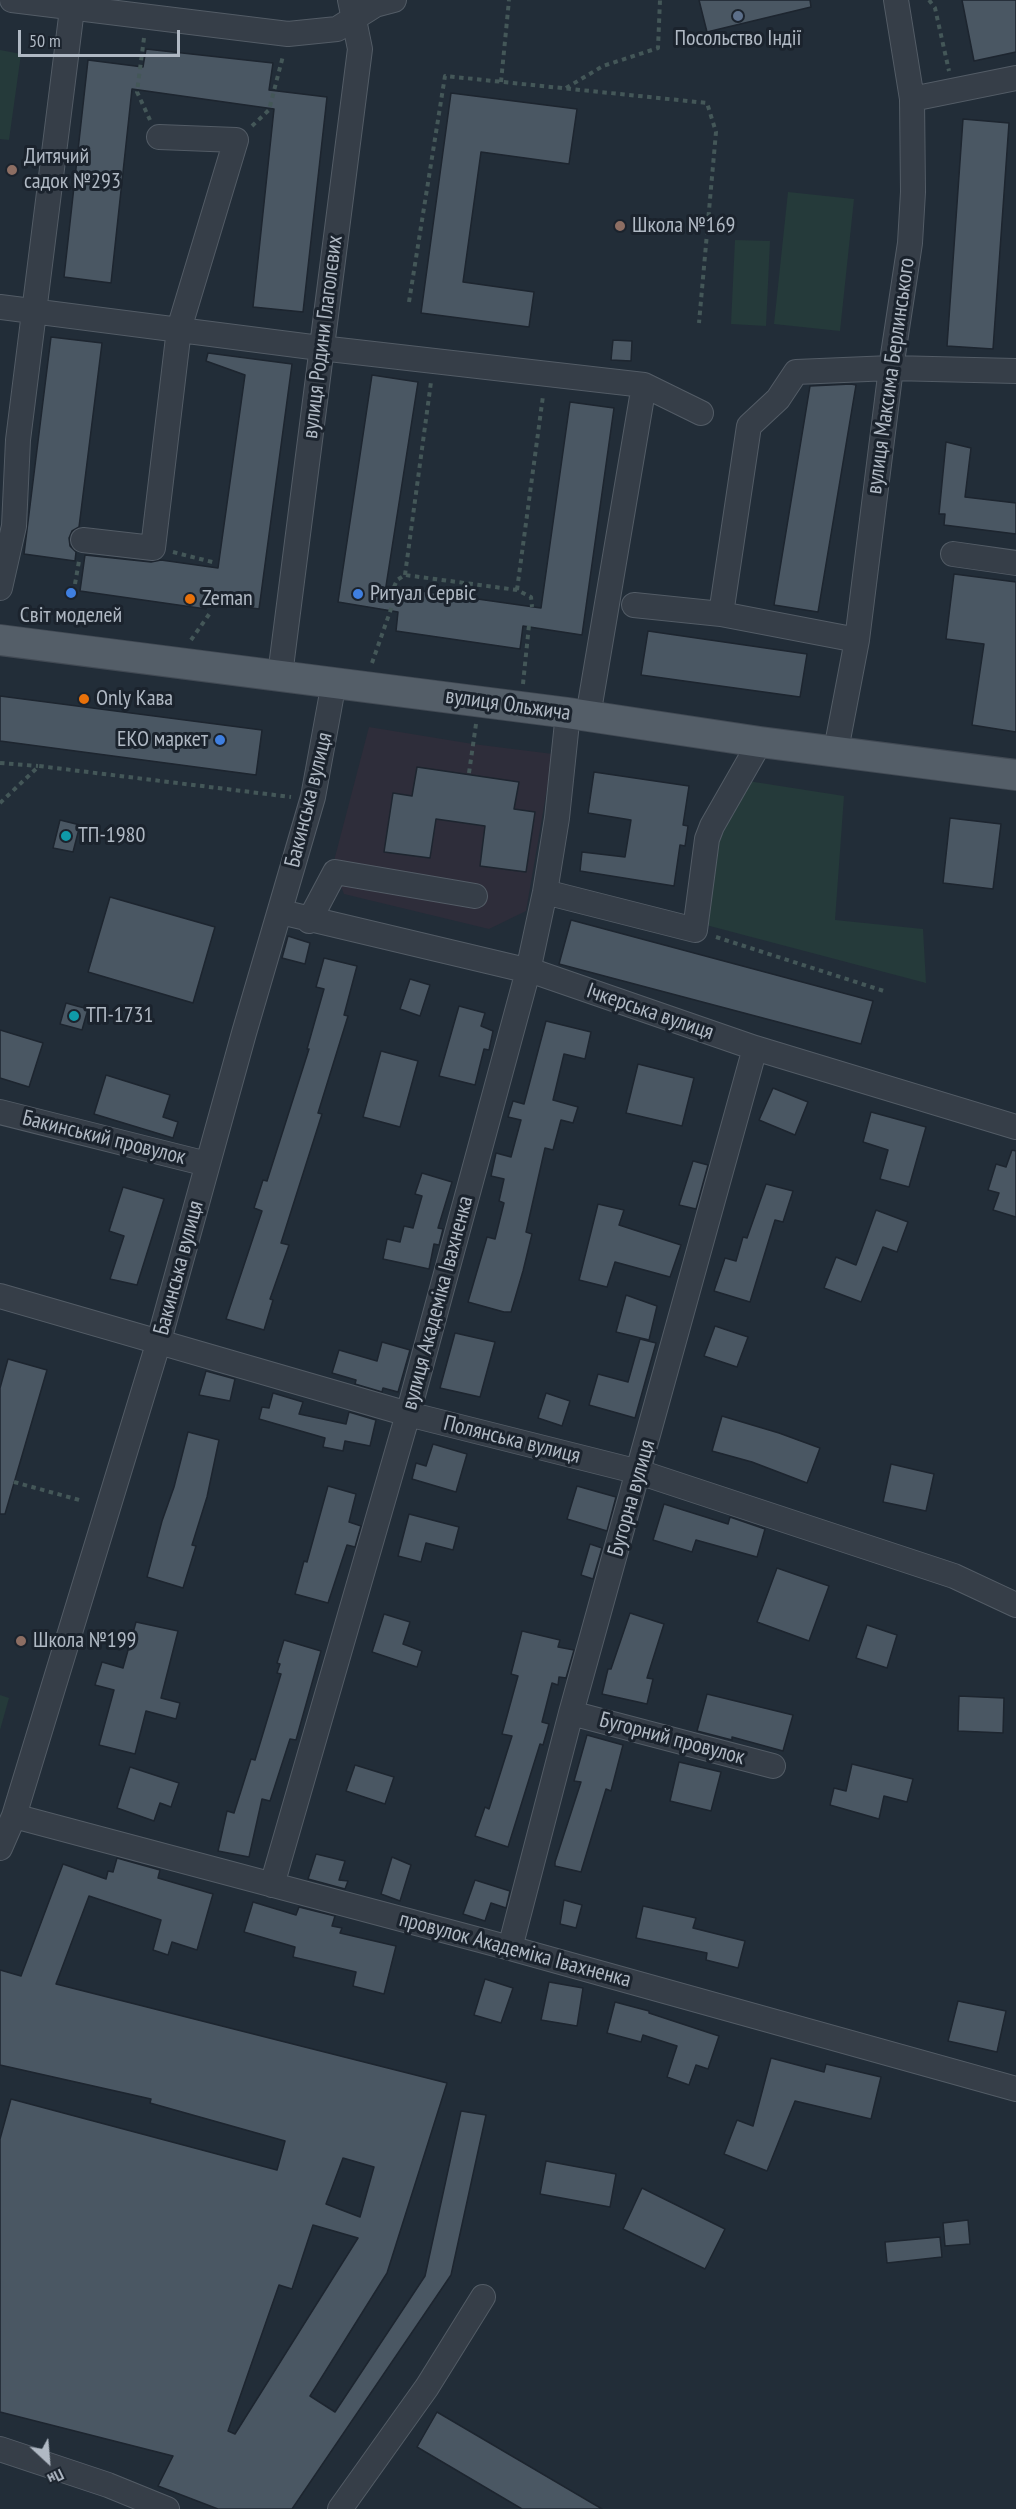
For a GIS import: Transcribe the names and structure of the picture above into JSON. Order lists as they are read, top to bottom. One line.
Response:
{"streets":{"main road":["вулиця Ольжича"],"street":["вулиця Родини Глаголєвих","вулиця Максима Берлинського","Бакинська вулиця","Ічкерська вулиця","Бакинський провулок","вулиця Академіка Івахненка","Полянська вулиця","Бугорна вулиця","Бугорний провулок","провулок Академіка Івахненка"]},"crossings":[["вулиця Родини Глаголєвих","вулиця Ольжича"],["вулиця Максима Берлинського","вулиця Ольжича"],["вулиця Ольжича","Бакинська вулиця"],["вулиця Ольжича","вулиця Академіка Івахненка"],["Бакинська вулиця","Ічкерська вулиця"],["Бакинська вулиця","Бакинський провулок"],["Бакинська вулиця","Полянська вулиця"],["Бакинська вулиця","провулок Академіка Івахненка"],["Ічкерська вулиця","вулиця Академіка Івахненка"],["Ічкерська вулиця","Бугорна вулиця"],["вулиця Академіка Івахненка","Полянська вулиця"],["вулиця Академіка Івахненка","провулок Академіка Івахненка"],["Полянська вулиця","Бугорна вулиця"],["Бугорна вулиця","Бугорний провулок"],["Бугорна вулиця","провулок Академіка Івахненка"]],"places":["Посольство Індії","Дитячий садок №293","Школа №169","Світ моделей","Ритуал Сервіс","Zeman","Only Кава","ЕКО маркет","ТП-1980","ТП-1731","Школа №199"],"scale_bar":"50 m","north":"bottom right"}
